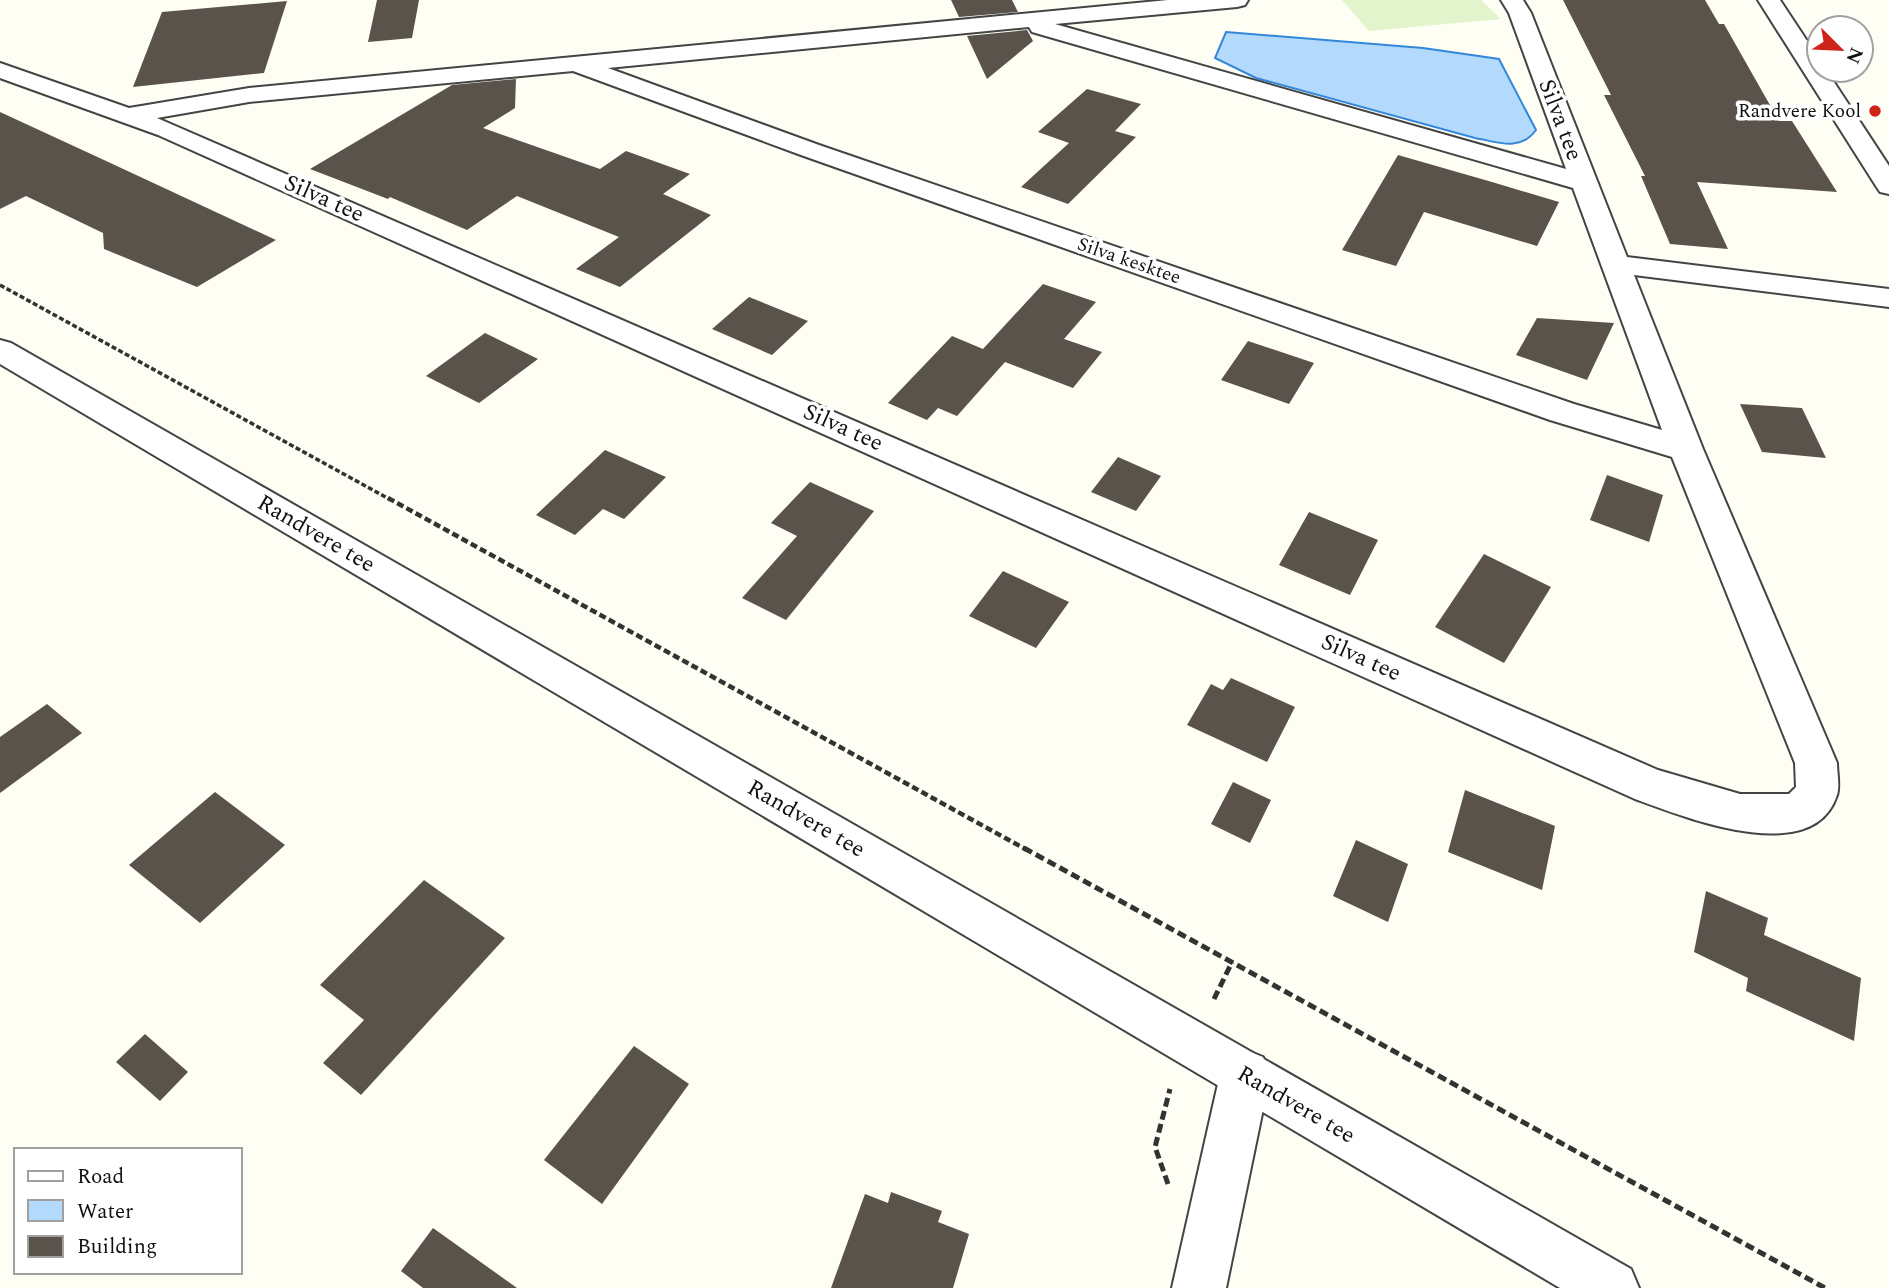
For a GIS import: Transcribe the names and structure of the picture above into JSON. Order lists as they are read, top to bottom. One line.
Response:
{"streets":{"street":["Silva tee","Silva kesktee","Randvere tee"]},"crossings":[["Silva tee","Silva kesktee"]],"places":["Randvere Kool"],"legend":["Road","Water","Building"],"north":"bottom right"}
